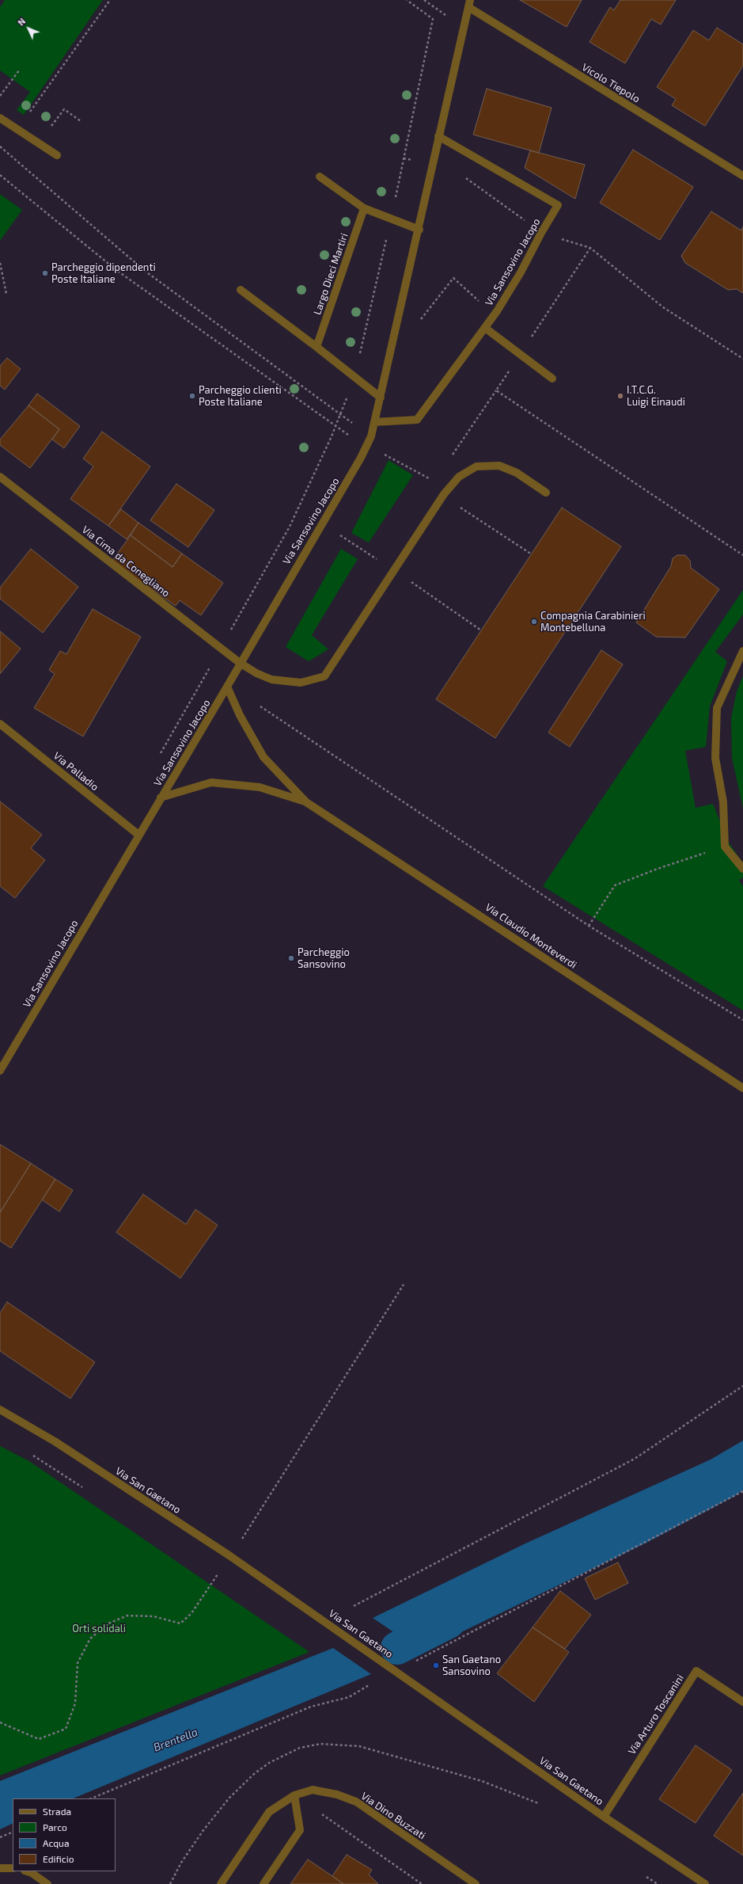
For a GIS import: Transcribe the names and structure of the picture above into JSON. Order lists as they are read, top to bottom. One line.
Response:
{"streets":{"street":["Vicolo Tiepolo","Via Sansovino Jacopo","Largo Dieci Martiri","Via Cima da Conegliano","Via Palladio","Via Claudio Monteverdi","Via San Gaetano","Via Arturo Toscanini","Via Dino Buzzati"]},"crossings":[["Vicolo Tiepolo","Via Sansovino Jacopo"],["Via Sansovino Jacopo","Via Cima da Conegliano"],["Via Sansovino Jacopo","Via Palladio"],["Via Sansovino Jacopo","Via Claudio Monteverdi"],["Via San Gaetano","Via Arturo Toscanini"]],"water":["Brentella"],"parks":["Orti solidali"],"places":["Parcheggio dipendenti Poste Italiane","Parcheggio clienti Poste Italiane","I.T.C.G. Luigi Einaudi","Compagnia Carabinieri Montebelluna","Parcheggio Sansovino","San Gaetano Sansovino"],"legend":["Strada","Parco","Acqua","Edificio"],"north":"top left"}
